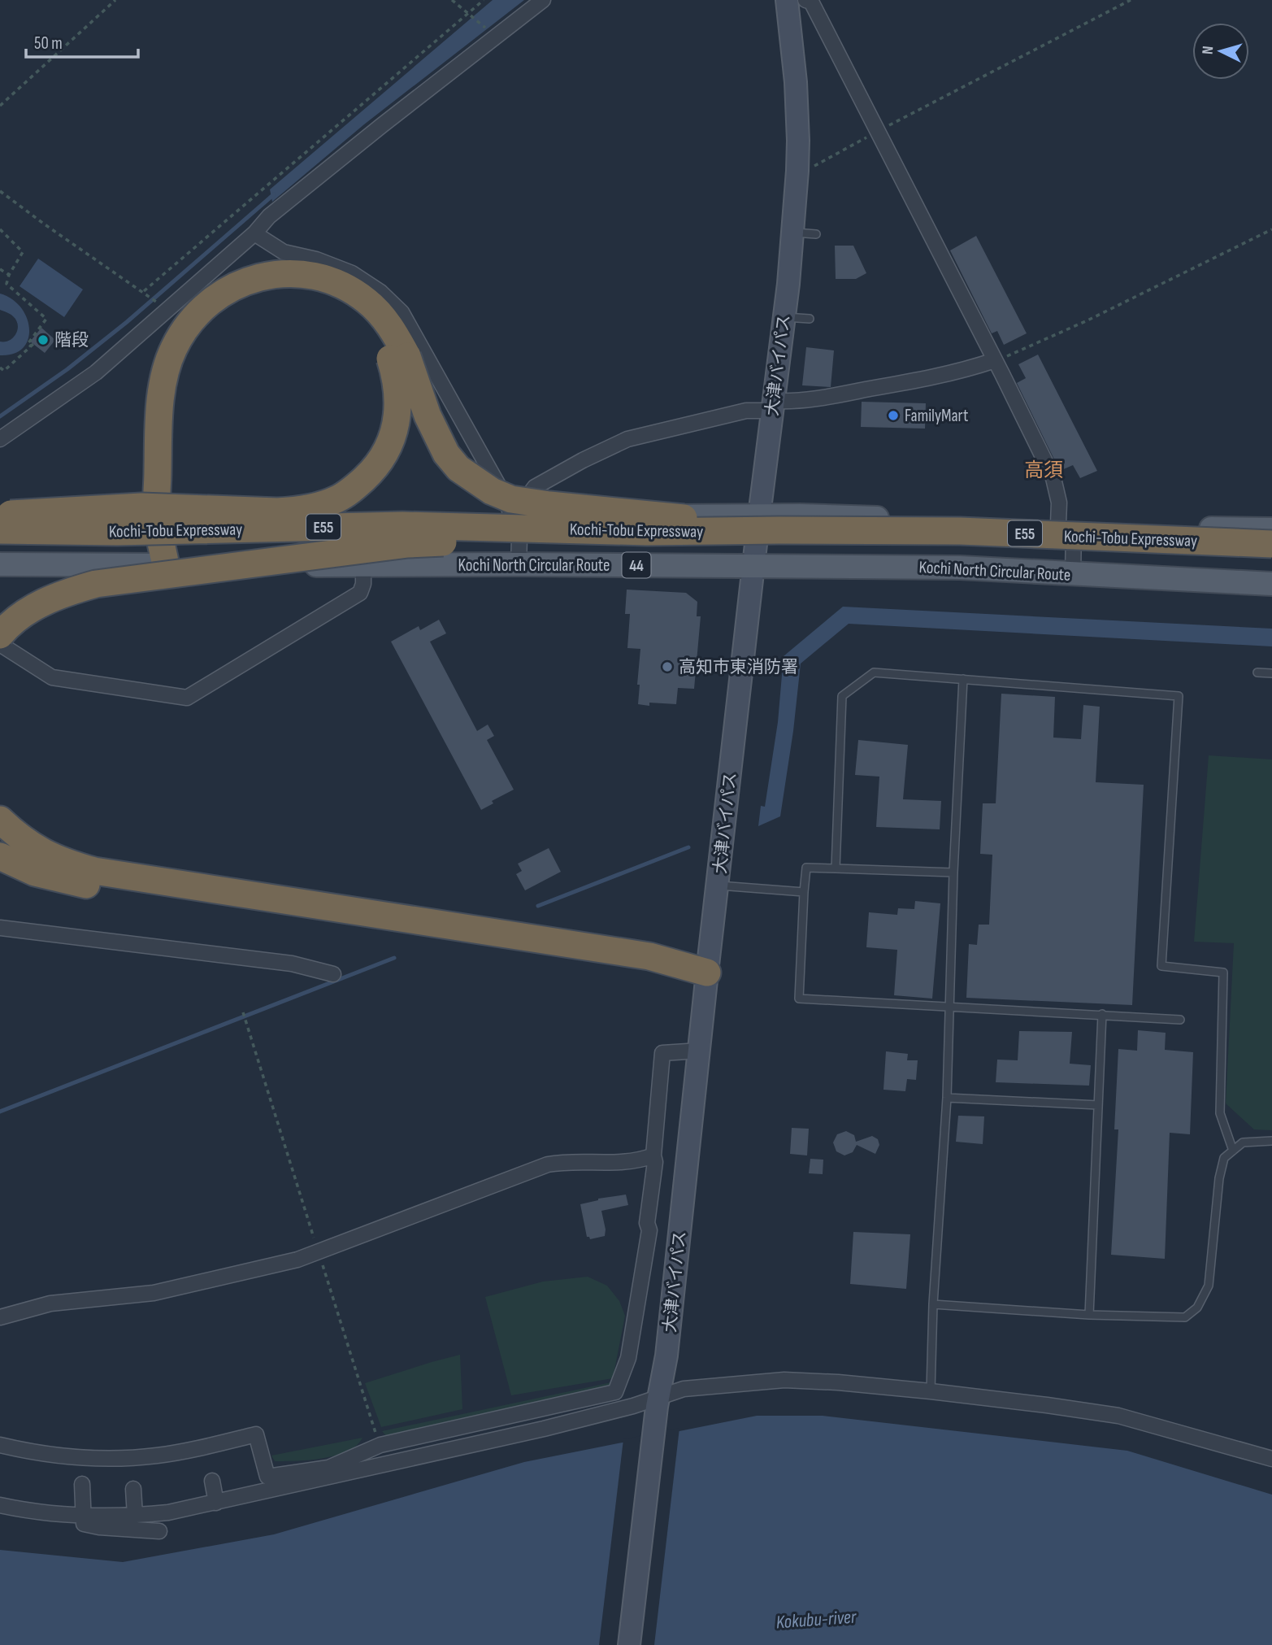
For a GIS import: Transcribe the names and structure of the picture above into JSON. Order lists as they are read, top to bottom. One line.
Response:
{"streets":{"highway":["E55","Kochi-Tobu Expressway"],"main road":["大津バイパス","Kochi North Circular Route","44"]},"crossings":[["大津バイパス","Kochi-Tobu Expressway"],["大津バイパス","Kochi North Circular Route"]],"districts":["高須"],"water":["Kokubu-river"],"places":["階段","FamilyMart","高知市東消防署"],"scale_bar":"50 m","north":"left"}
